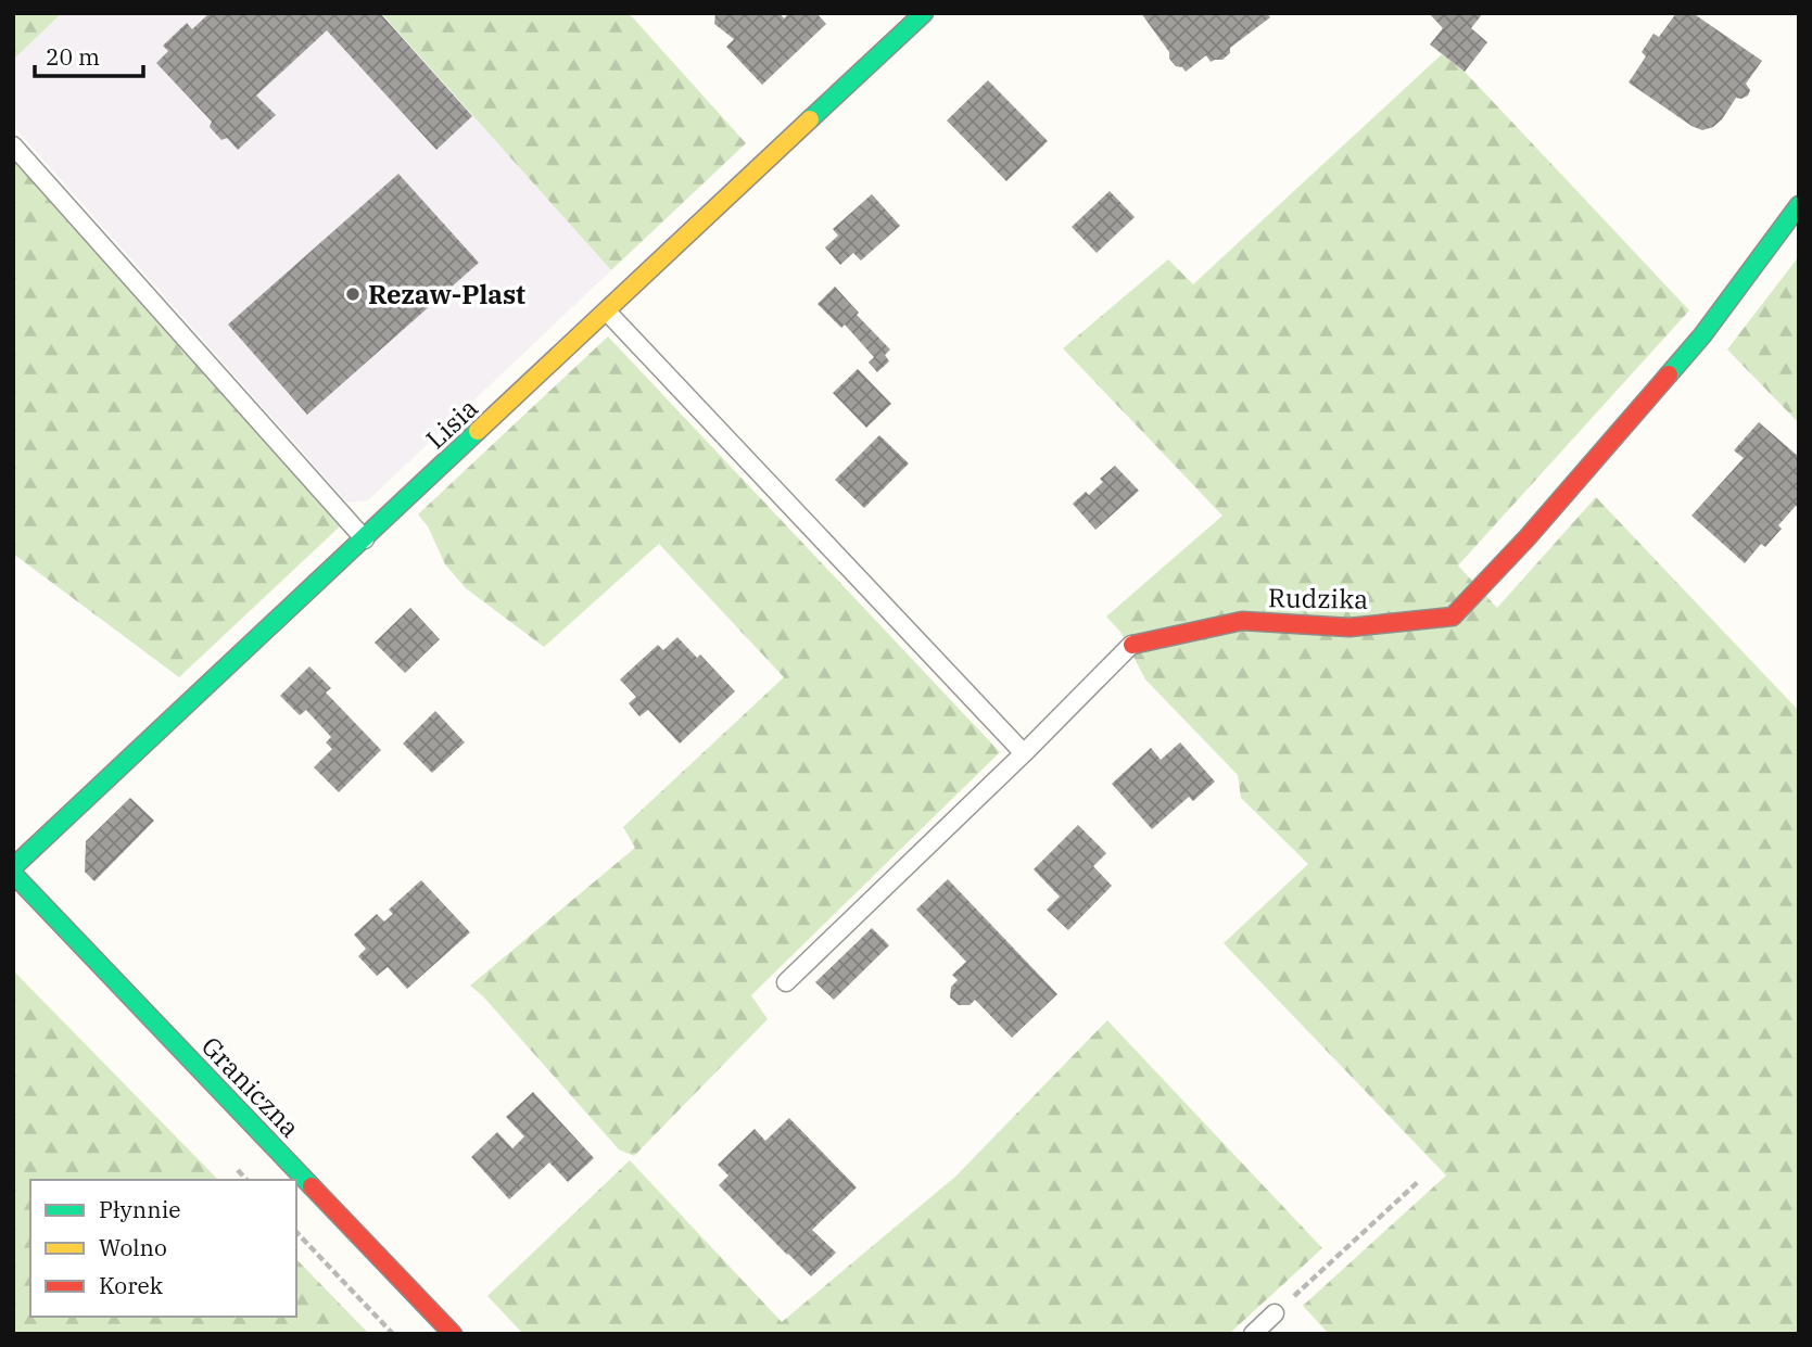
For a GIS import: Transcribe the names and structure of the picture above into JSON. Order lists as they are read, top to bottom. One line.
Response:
{"streets":{"street":["Lisia","Rudzika","Graniczna"]},"places":["Rezaw-Plast"],"legend":["Płynnie","Wolno","Korek"],"scale_bar":"20 m"}
